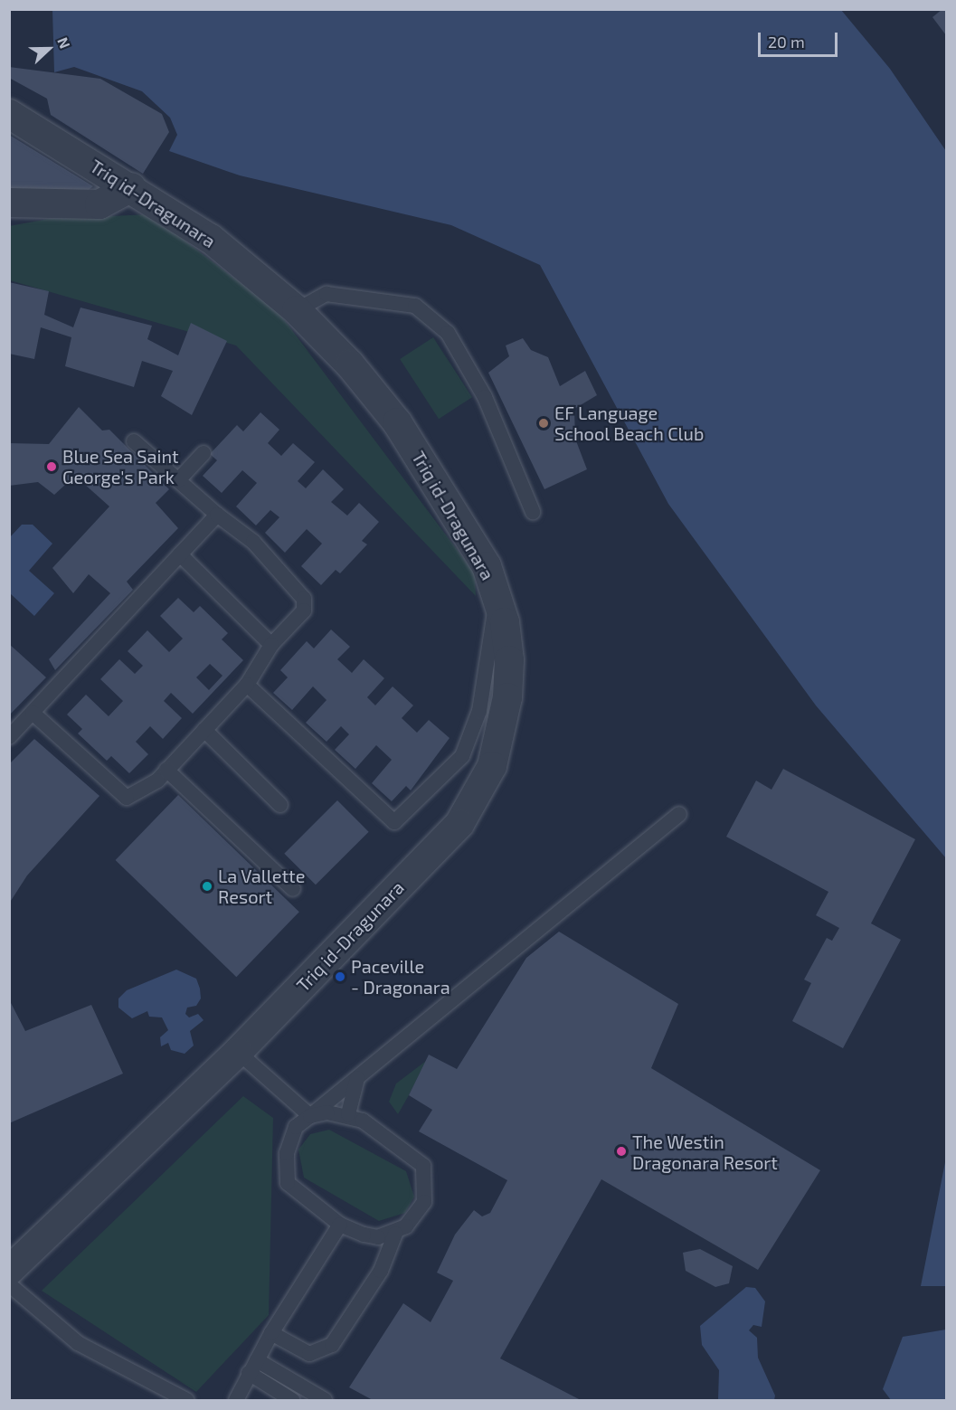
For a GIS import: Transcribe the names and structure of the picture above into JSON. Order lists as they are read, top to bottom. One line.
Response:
{"streets":{"street":["Triq id-Dragunara"]},"places":["EF Language School Beach Club","Blue Sea Saint George's Park","La Vallette Resort","Paceville - Dragonara","The Westin Dragonara Resort"],"scale_bar":"20 m","north":"right"}
